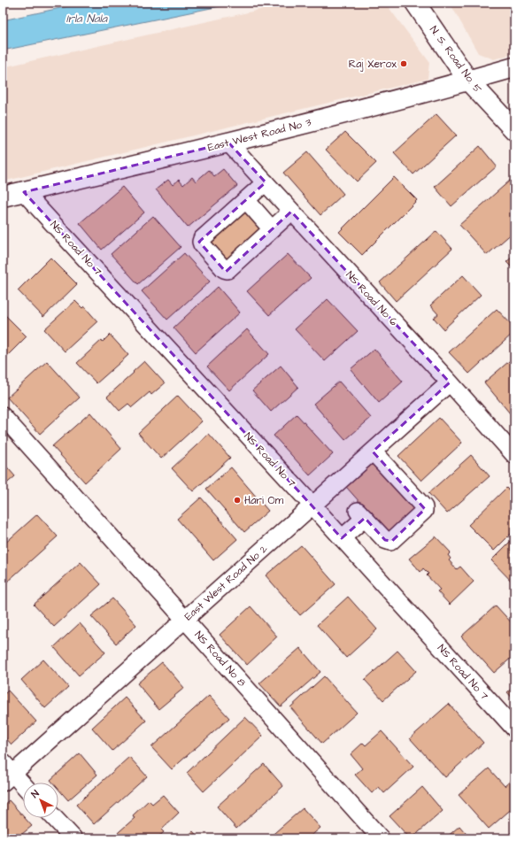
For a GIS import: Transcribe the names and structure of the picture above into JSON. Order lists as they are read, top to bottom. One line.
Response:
{"streets":{"street":["N. S. Road No. 5","East West Road No 3","NS Road No 7","NS Road No 6","East West Road No 2","NS Road No 8"]},"crossings":[["N. S. Road No. 5","East West Road No 3"],["East West Road No 3","NS Road No 7"],["East West Road No 3","NS Road No 6"],["NS Road No 7","East West Road No 2"],["NS Road No 6","East West Road No 2"],["East West Road No 2","NS Road No 8"]],"water":["Irla Nala"],"places":["Raj Xerox","Hari Om"],"north":"top left"}
